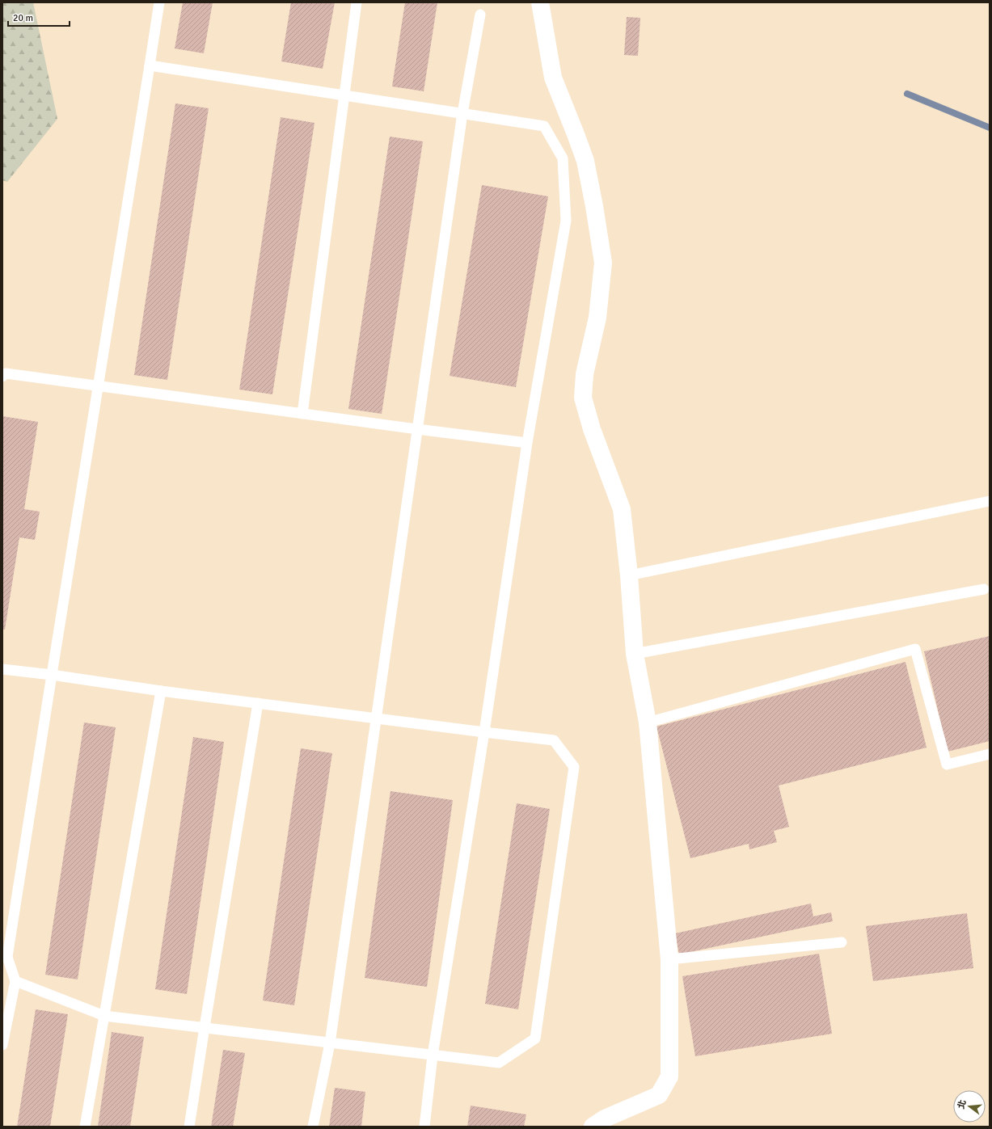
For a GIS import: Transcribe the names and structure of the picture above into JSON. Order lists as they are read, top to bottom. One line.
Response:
{"scale_bar":"20 m","north":"left"}
